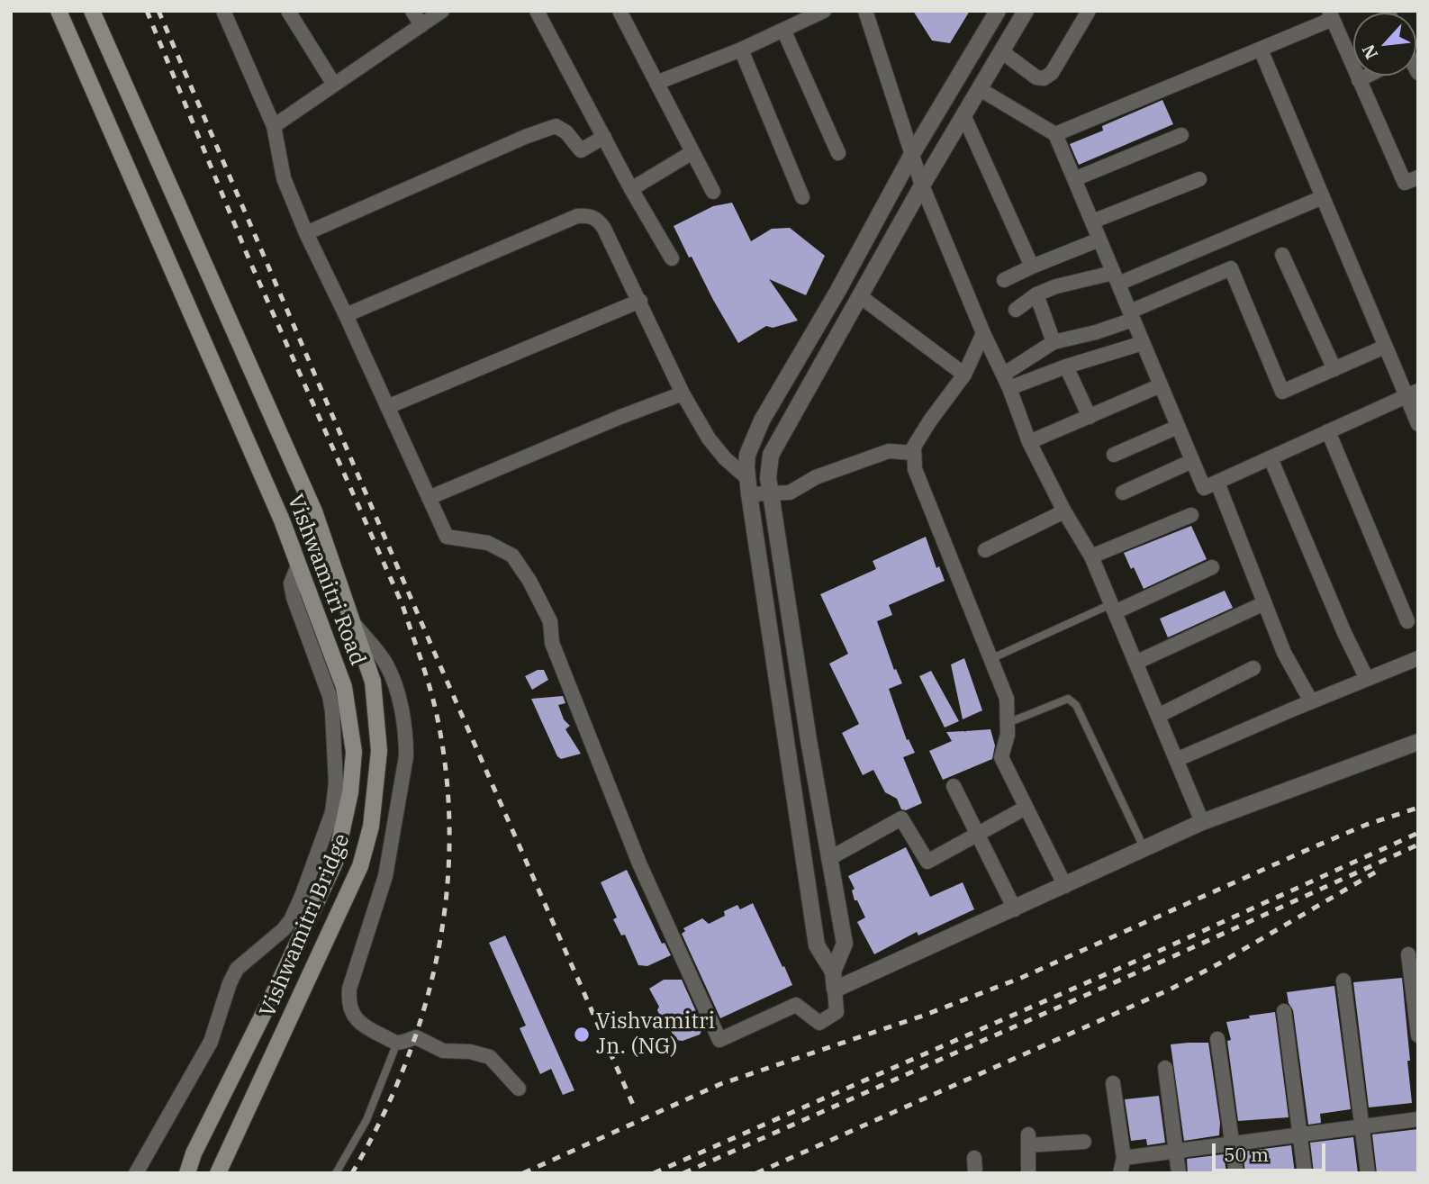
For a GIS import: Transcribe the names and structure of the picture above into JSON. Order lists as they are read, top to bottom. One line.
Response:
{"streets":{"main road":["Vishwamitri Road","Vishwamitri Bridge"]},"crossings":[["Vishwamitri Road","Vishwamitri Bridge"]],"places":["Vishvamitri Jn. (NG)"],"scale_bar":"50 m","north":"bottom left"}
